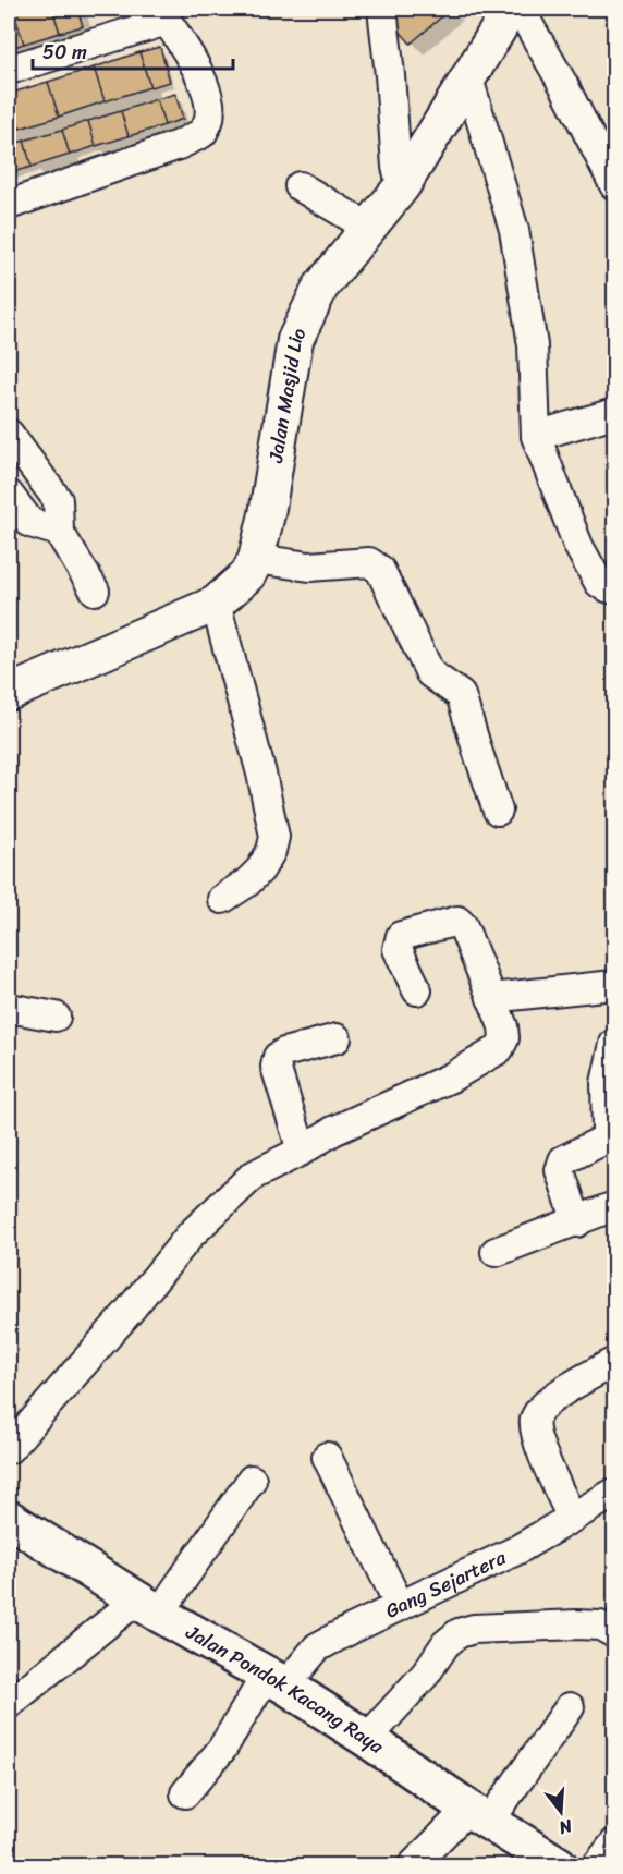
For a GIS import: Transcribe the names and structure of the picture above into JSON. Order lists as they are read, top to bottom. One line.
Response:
{"streets":{"main road":["Jalan Pondok Kacang Raya"],"street":["Jalan Masjid Lio","Gang Sejartera"]},"crossings":[["Gang Sejartera","Jalan Pondok Kacang Raya"]],"scale_bar":"50 m","north":"bottom"}
